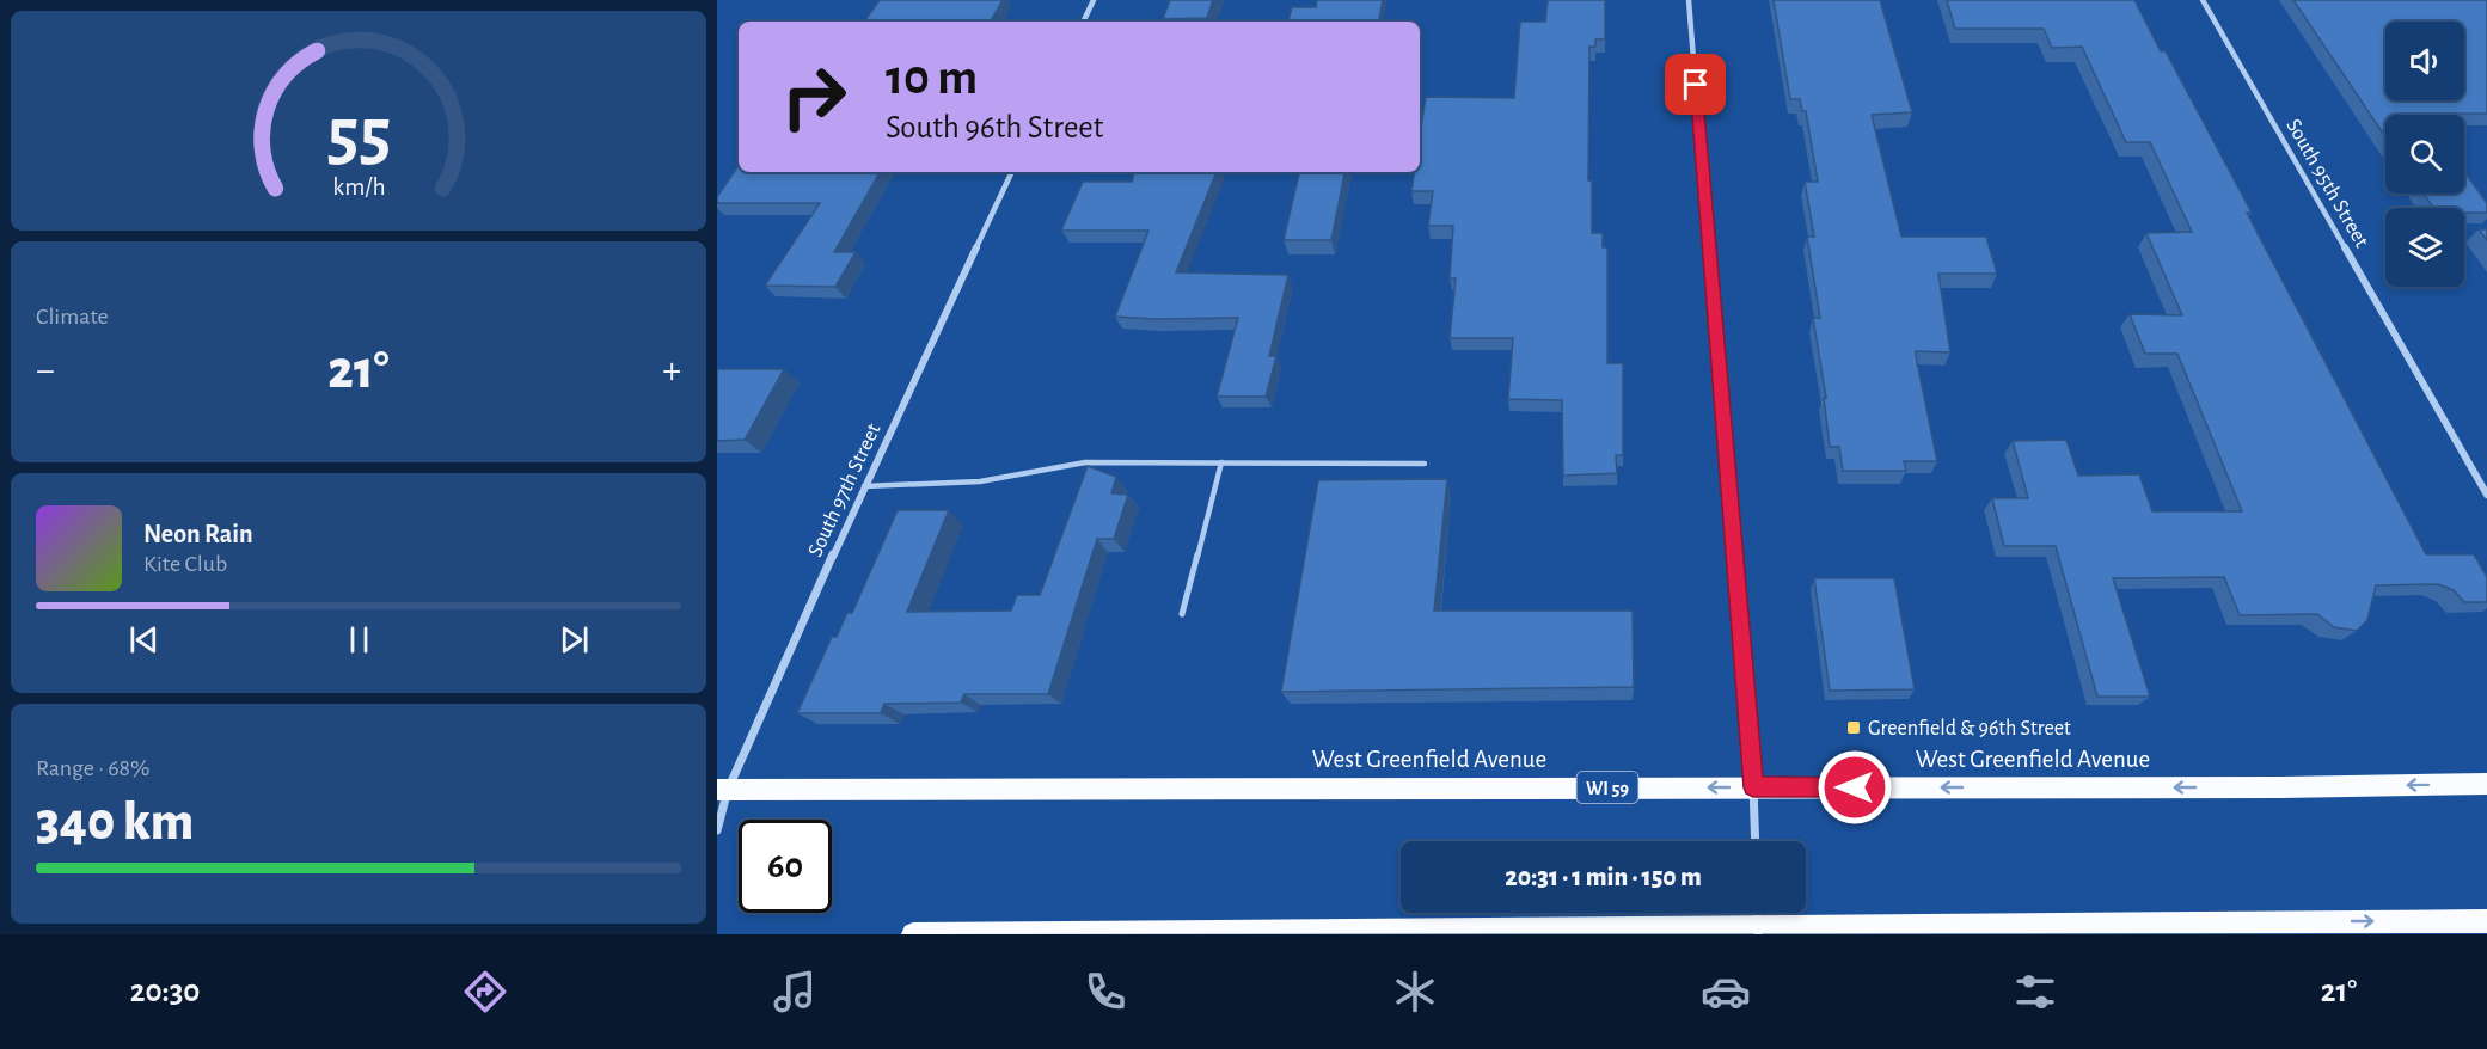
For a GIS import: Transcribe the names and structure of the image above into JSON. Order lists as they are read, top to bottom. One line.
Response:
{"streets":{"main road":["West Greenfield Avenue","WI 59"],"street":["South 95th Street","South 97th Street"]},"crossings":[["South 97th Street","West Greenfield Avenue"]],"places":{"transit":["Greenfield & 96th Street"]},"page":{"turn":["10 m","South 96th Street"],"tile":["Climate",["Range · 68%","340 km"]],"heat":["−","21°","+"],"song":["Neon Rain","Kite Club"],"limit":"60","trip":"20:31 · 1 min · 150 m","tabs":["20:30","21°"],"gauge":["55","km/h"]}}
